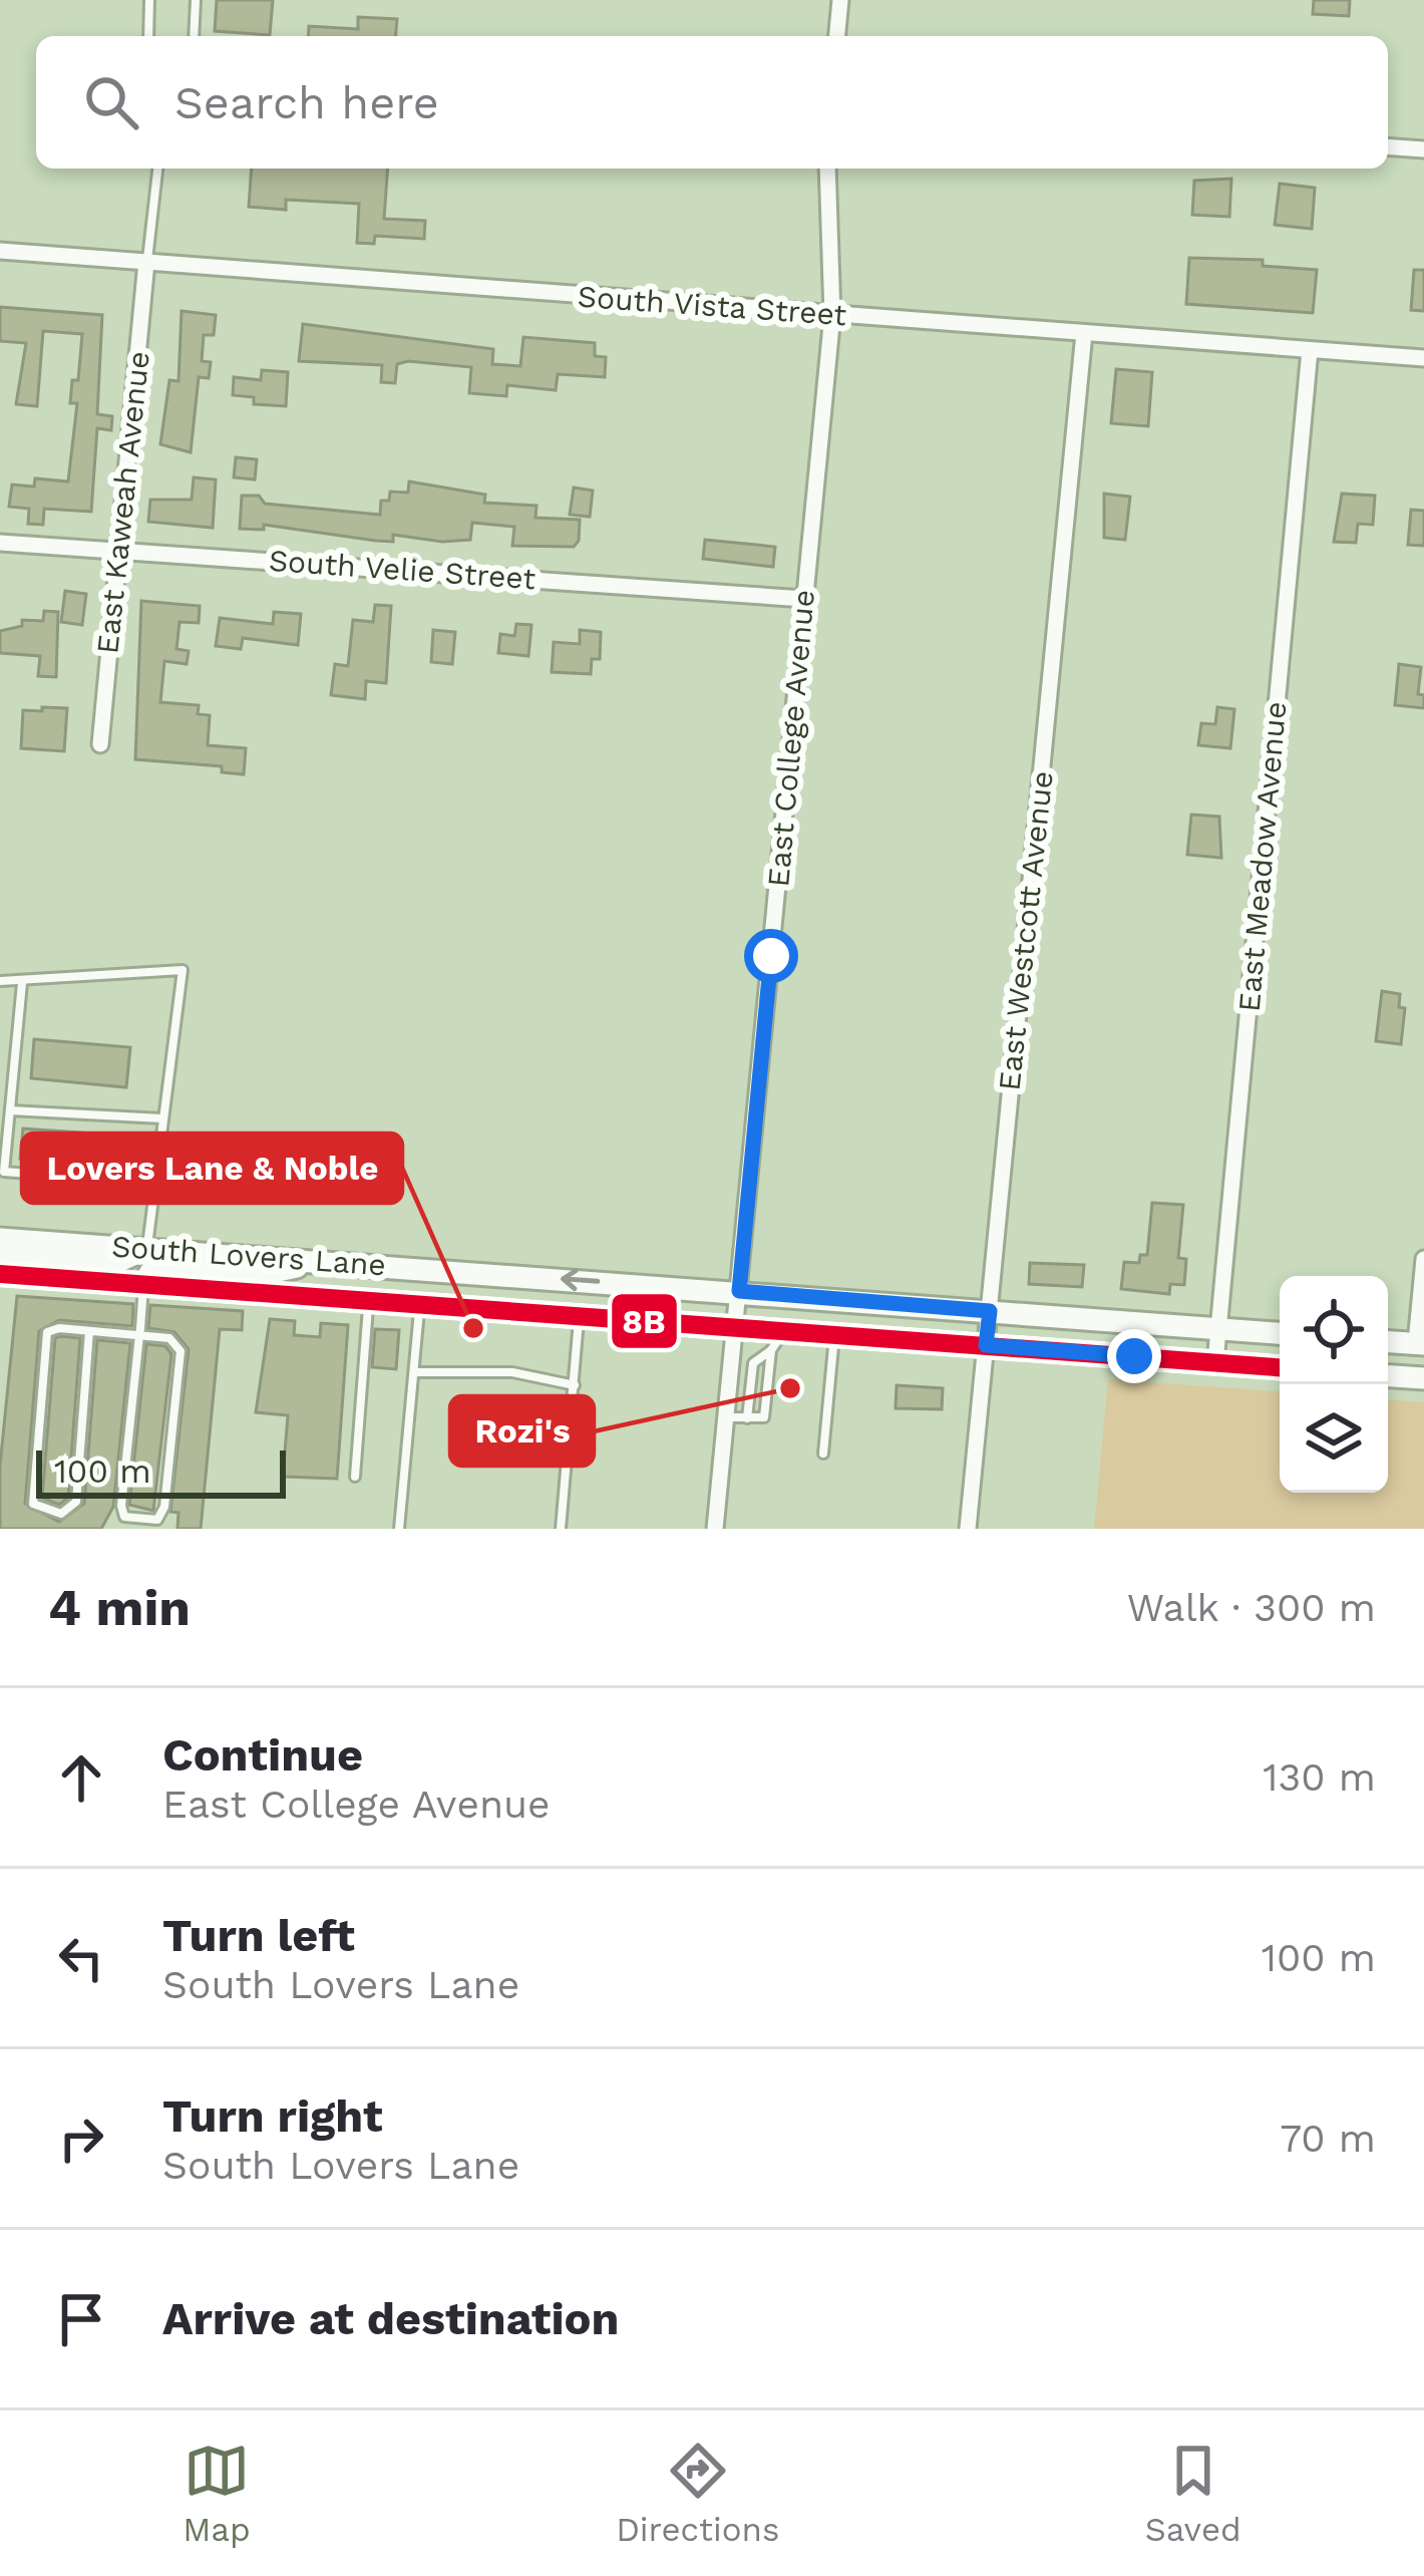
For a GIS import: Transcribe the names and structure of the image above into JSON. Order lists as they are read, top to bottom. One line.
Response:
{"streets":{"main road":["South Lovers Lane"],"street":["South Vista Street","East Kaweah Avenue","South Velie Street","East College Avenue","East Meadow Avenue","East Westcott Avenue"]},"crossings":[["South Vista Street","East Kaweah Avenue"],["South Vista Street","East College Avenue"],["South Vista Street","East Meadow Avenue"],["South Vista Street","East Westcott Avenue"],["East Kaweah Avenue","South Velie Street"],["South Velie Street","East College Avenue"],["East College Avenue","South Lovers Lane"],["East Meadow Avenue","South Lovers Lane"],["East Westcott Avenue","South Lovers Lane"]],"places":["Lovers Lane & Noble","Rozi's"],"lines":["transit line 8B"],"scale_bar":"100 m","page":{"search":"Search here","scale":"100 m","heading":["4 min","Walk · 300 m"],"list":[["Continue","East College Avenue","130 m"],["Turn left","South Lovers Lane","100 m"],["Turn right","South Lovers Lane","70 m"],"Arrive at destination"],"nav":["Map","Directions","Saved"]}}
